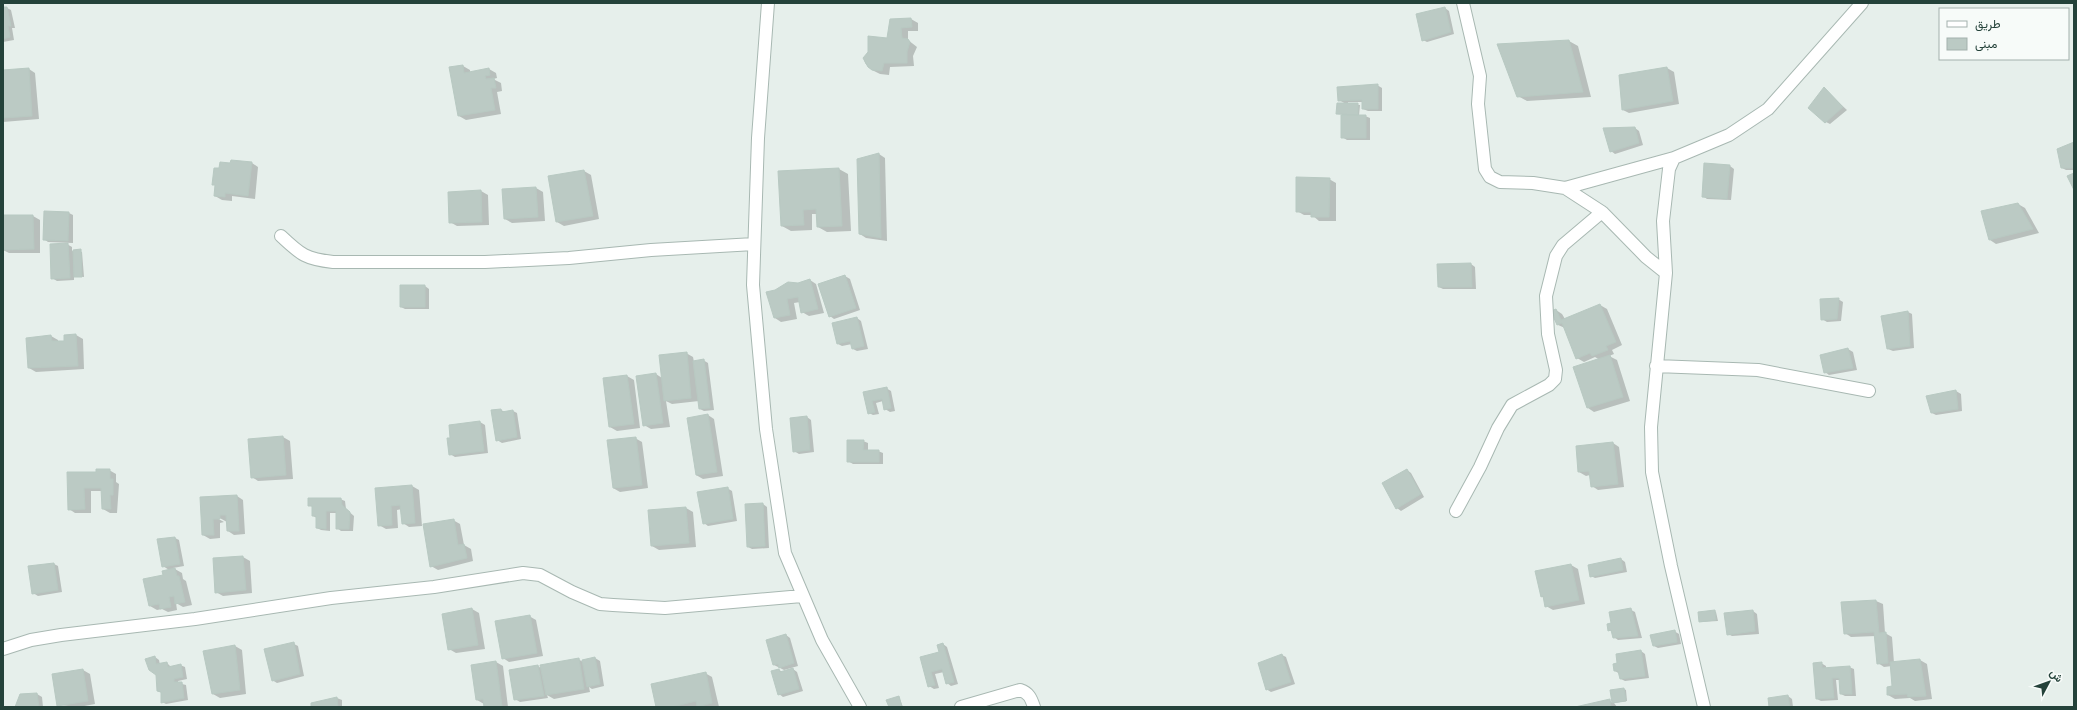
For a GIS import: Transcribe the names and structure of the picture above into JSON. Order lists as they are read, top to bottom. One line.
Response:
{"legend":["طريق","مبنى"],"north":"top right"}
